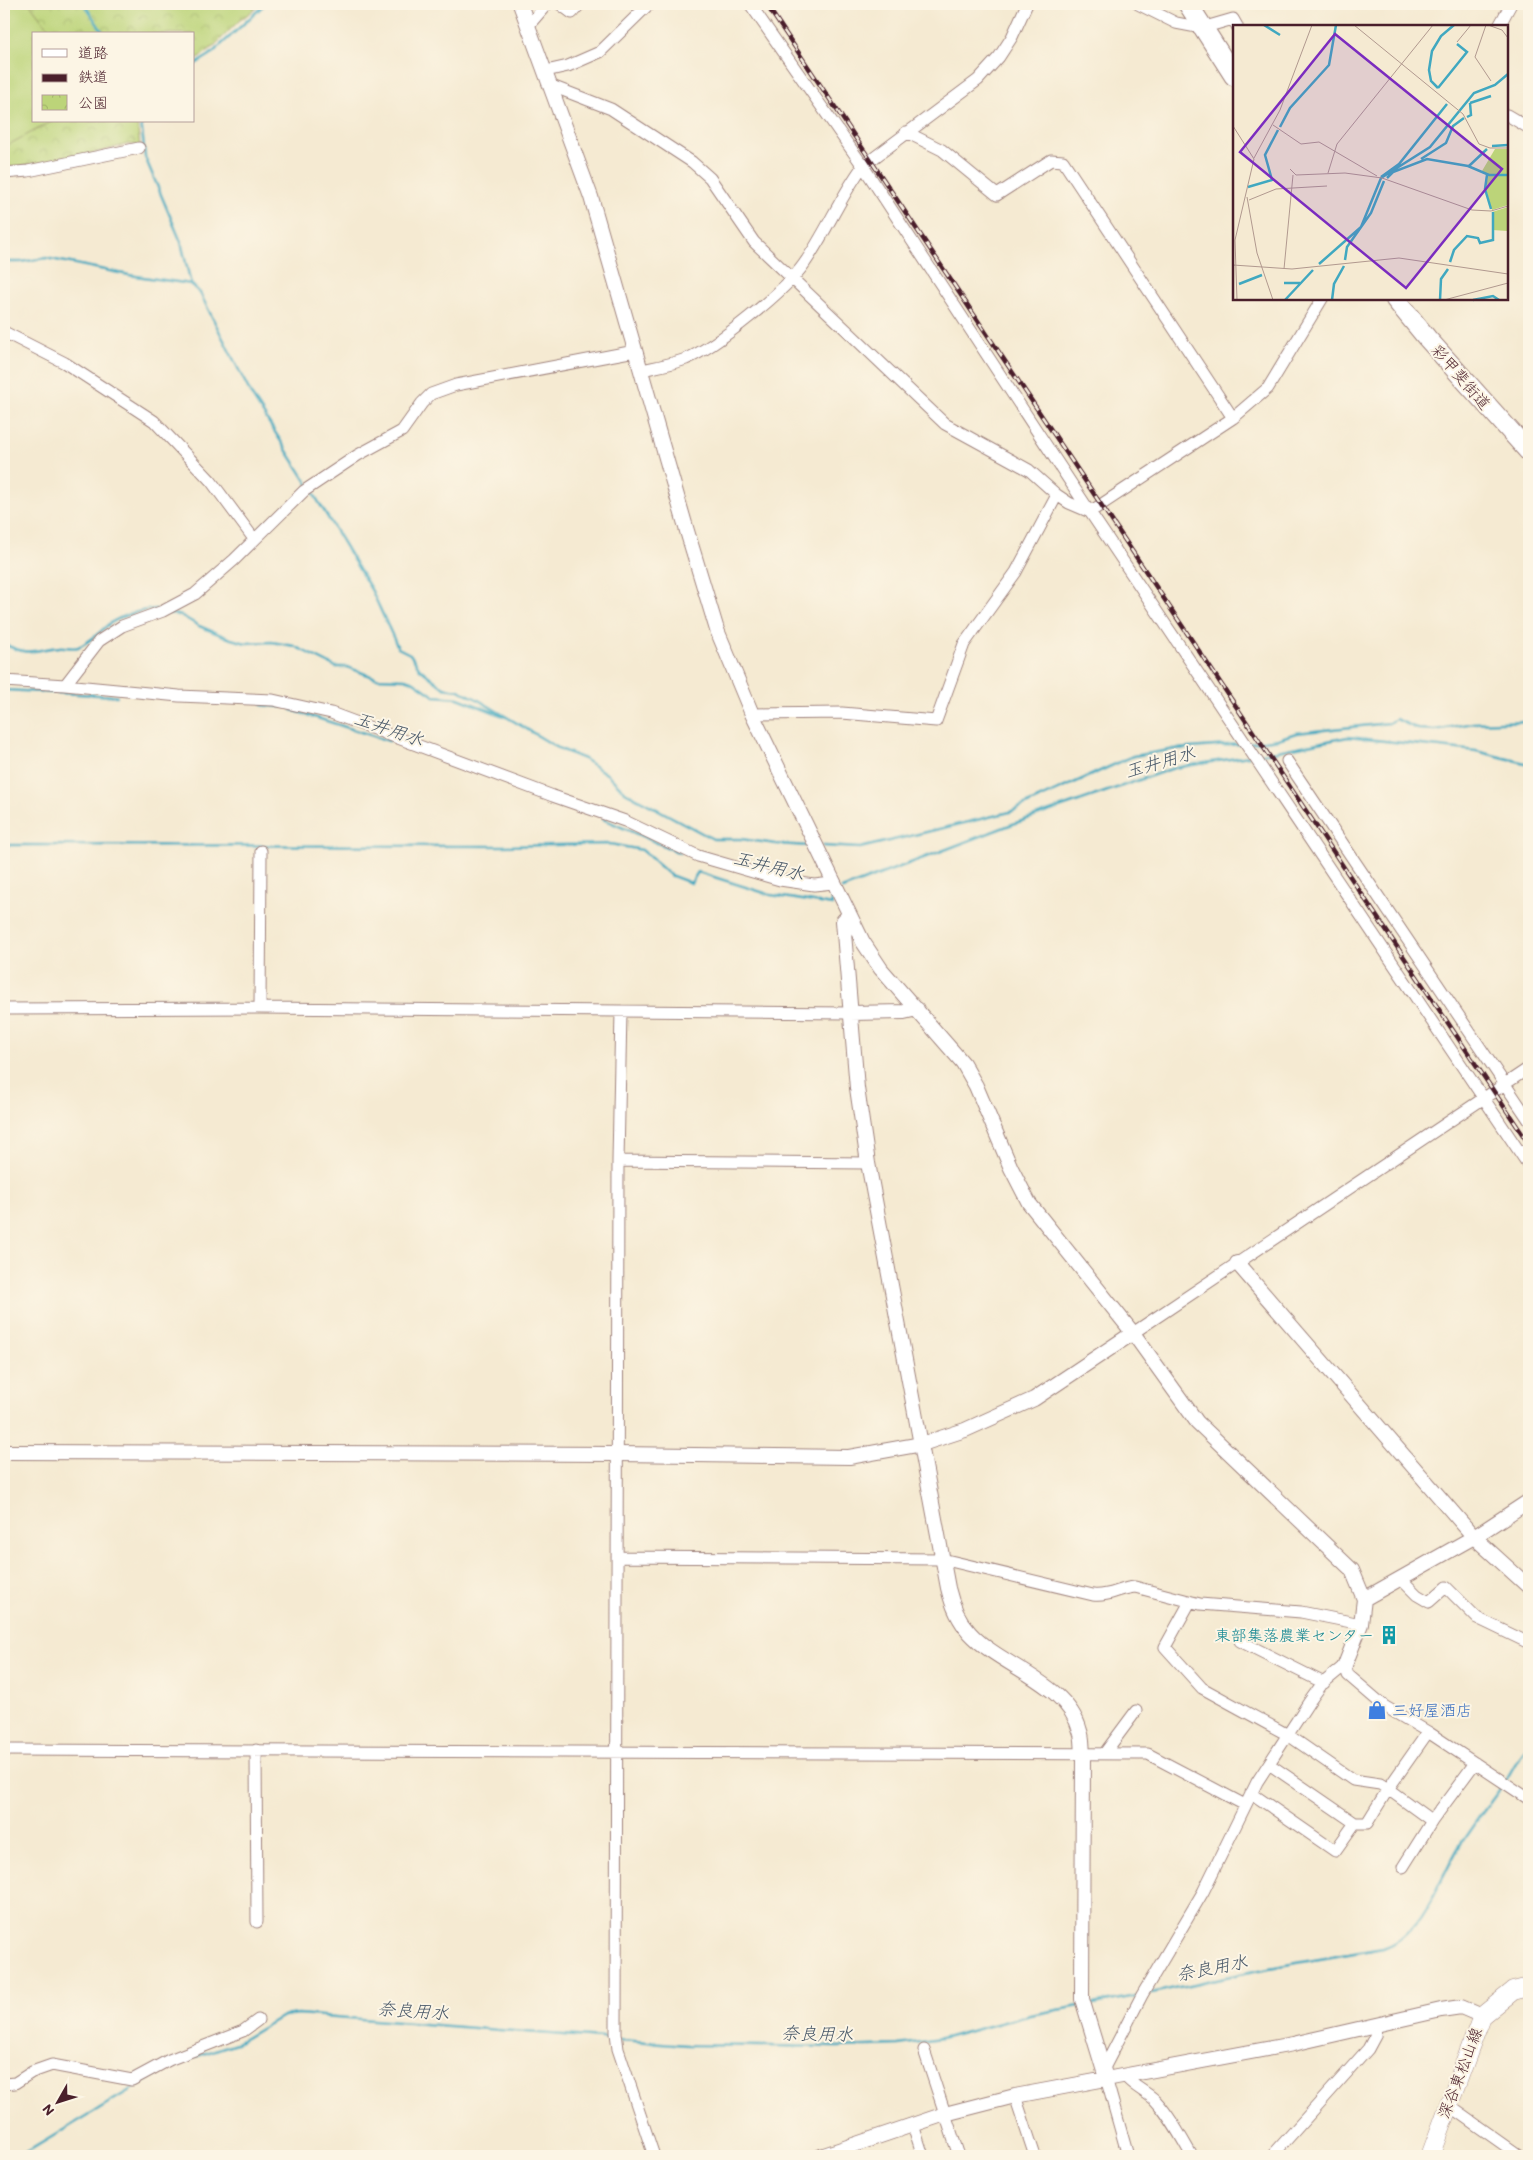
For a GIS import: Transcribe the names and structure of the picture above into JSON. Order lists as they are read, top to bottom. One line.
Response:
{"streets":{"highway":["彩甲斐街道"],"main road":["深谷東松山線"]},"water":["玉井用水","奈良用水"],"places":{"building":["東部集落農業センター"],"shop":["三好屋酒店"]},"legend":["道路","鉄道","公園"],"north":"bottom left"}
